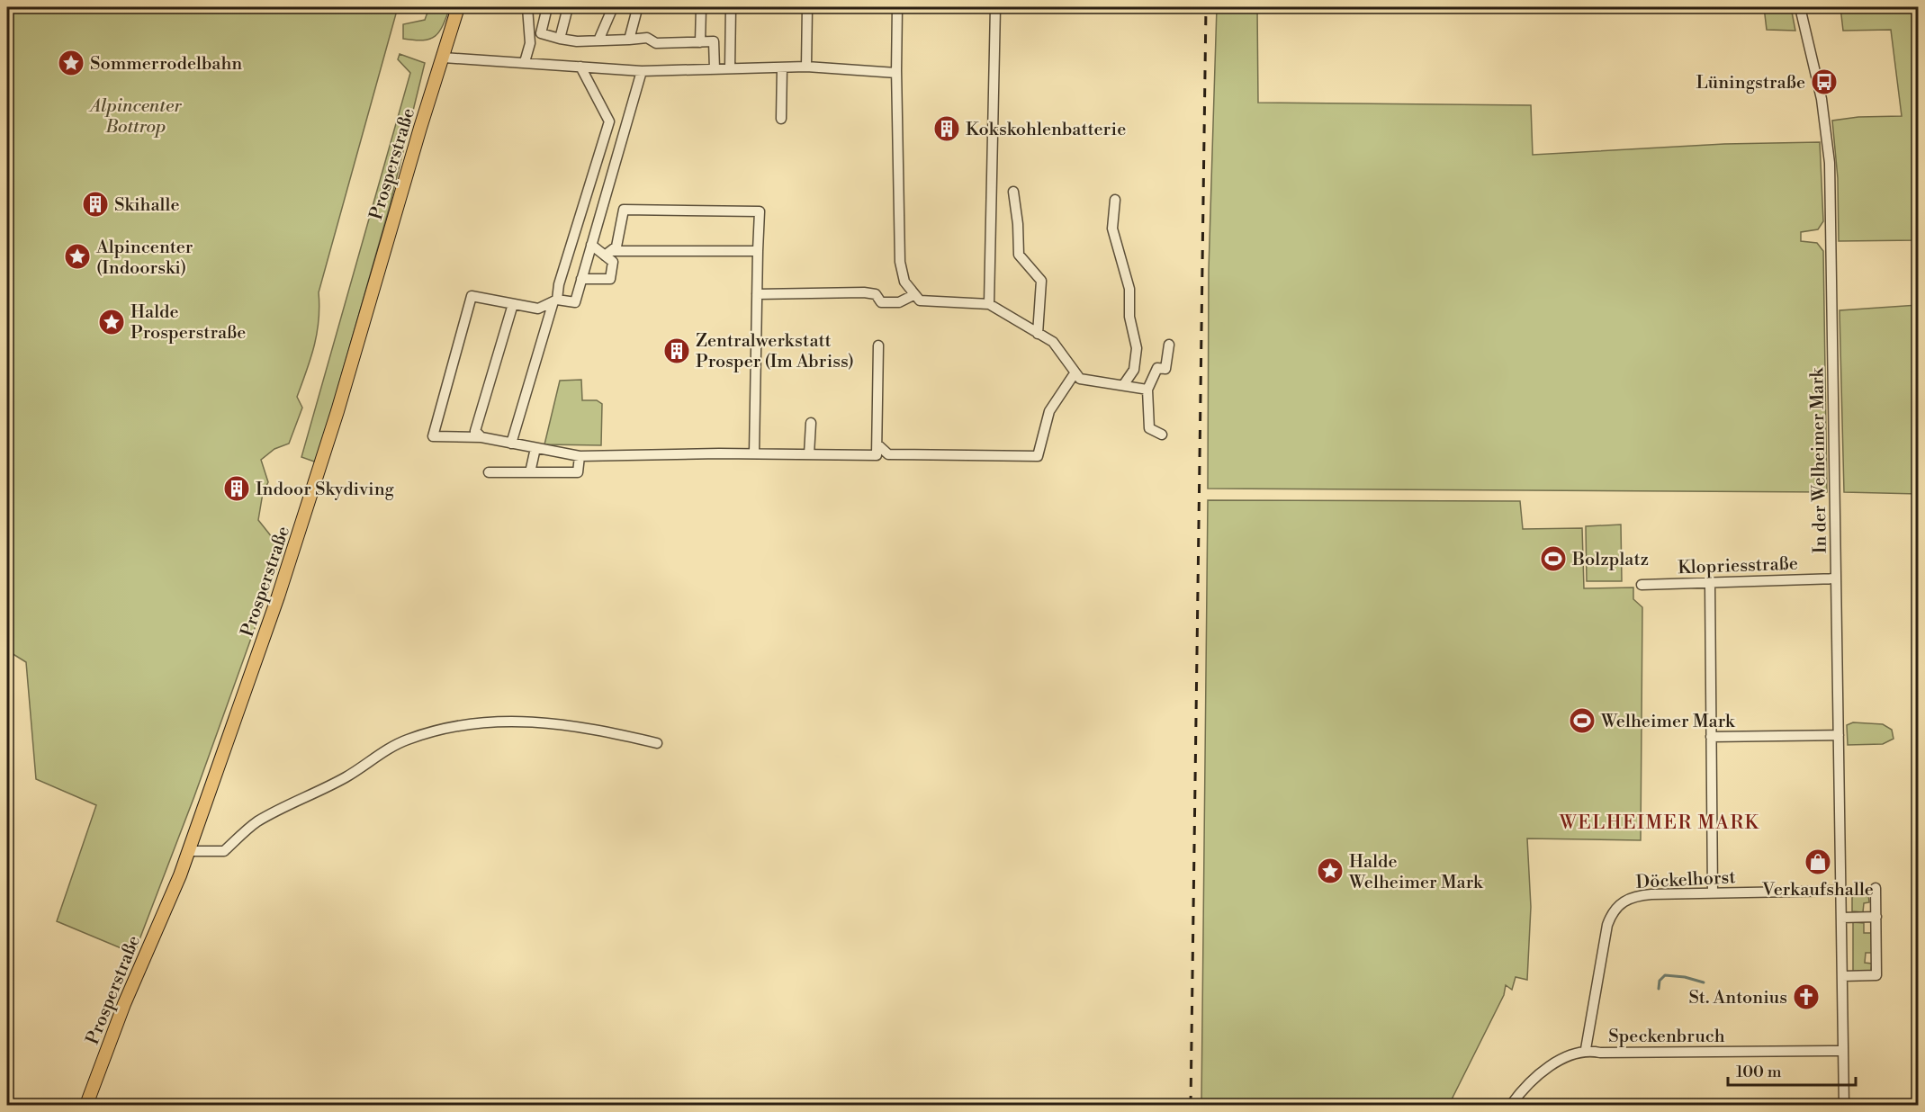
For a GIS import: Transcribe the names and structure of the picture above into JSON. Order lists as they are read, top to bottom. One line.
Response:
{"streets":{"main road":["Prosperstraße"],"street":["In der Welheimer Mark","Klopriesstraße","Döckelhorst","Speckenbruch"]},"crossings":[["In der Welheimer Mark","Klopriesstraße"],["In der Welheimer Mark","Döckelhorst"],["In der Welheimer Mark","Speckenbruch"],["Döckelhorst","Speckenbruch"]],"districts":["WELHEIMER MARK"],"parks":["Alpincenter Bottrop"],"places":{"place":["Sommerrodelbahn","Alpincenter (Indoorski)","Halde Prosperstraße","Halde Welheimer Mark"],"bus stop":["Lüningstraße"],"building":["Kokskohlenbatterie","Skihalle","Zentralwerkstatt Prosper (Im Abriss)","Indoor Skydiving"],"sports":["Bolzplatz","Welheimer Mark"],"shop":["Verkaufshalle"],"church":["St. Antonius"]},"scale_bar":"100 m"}
